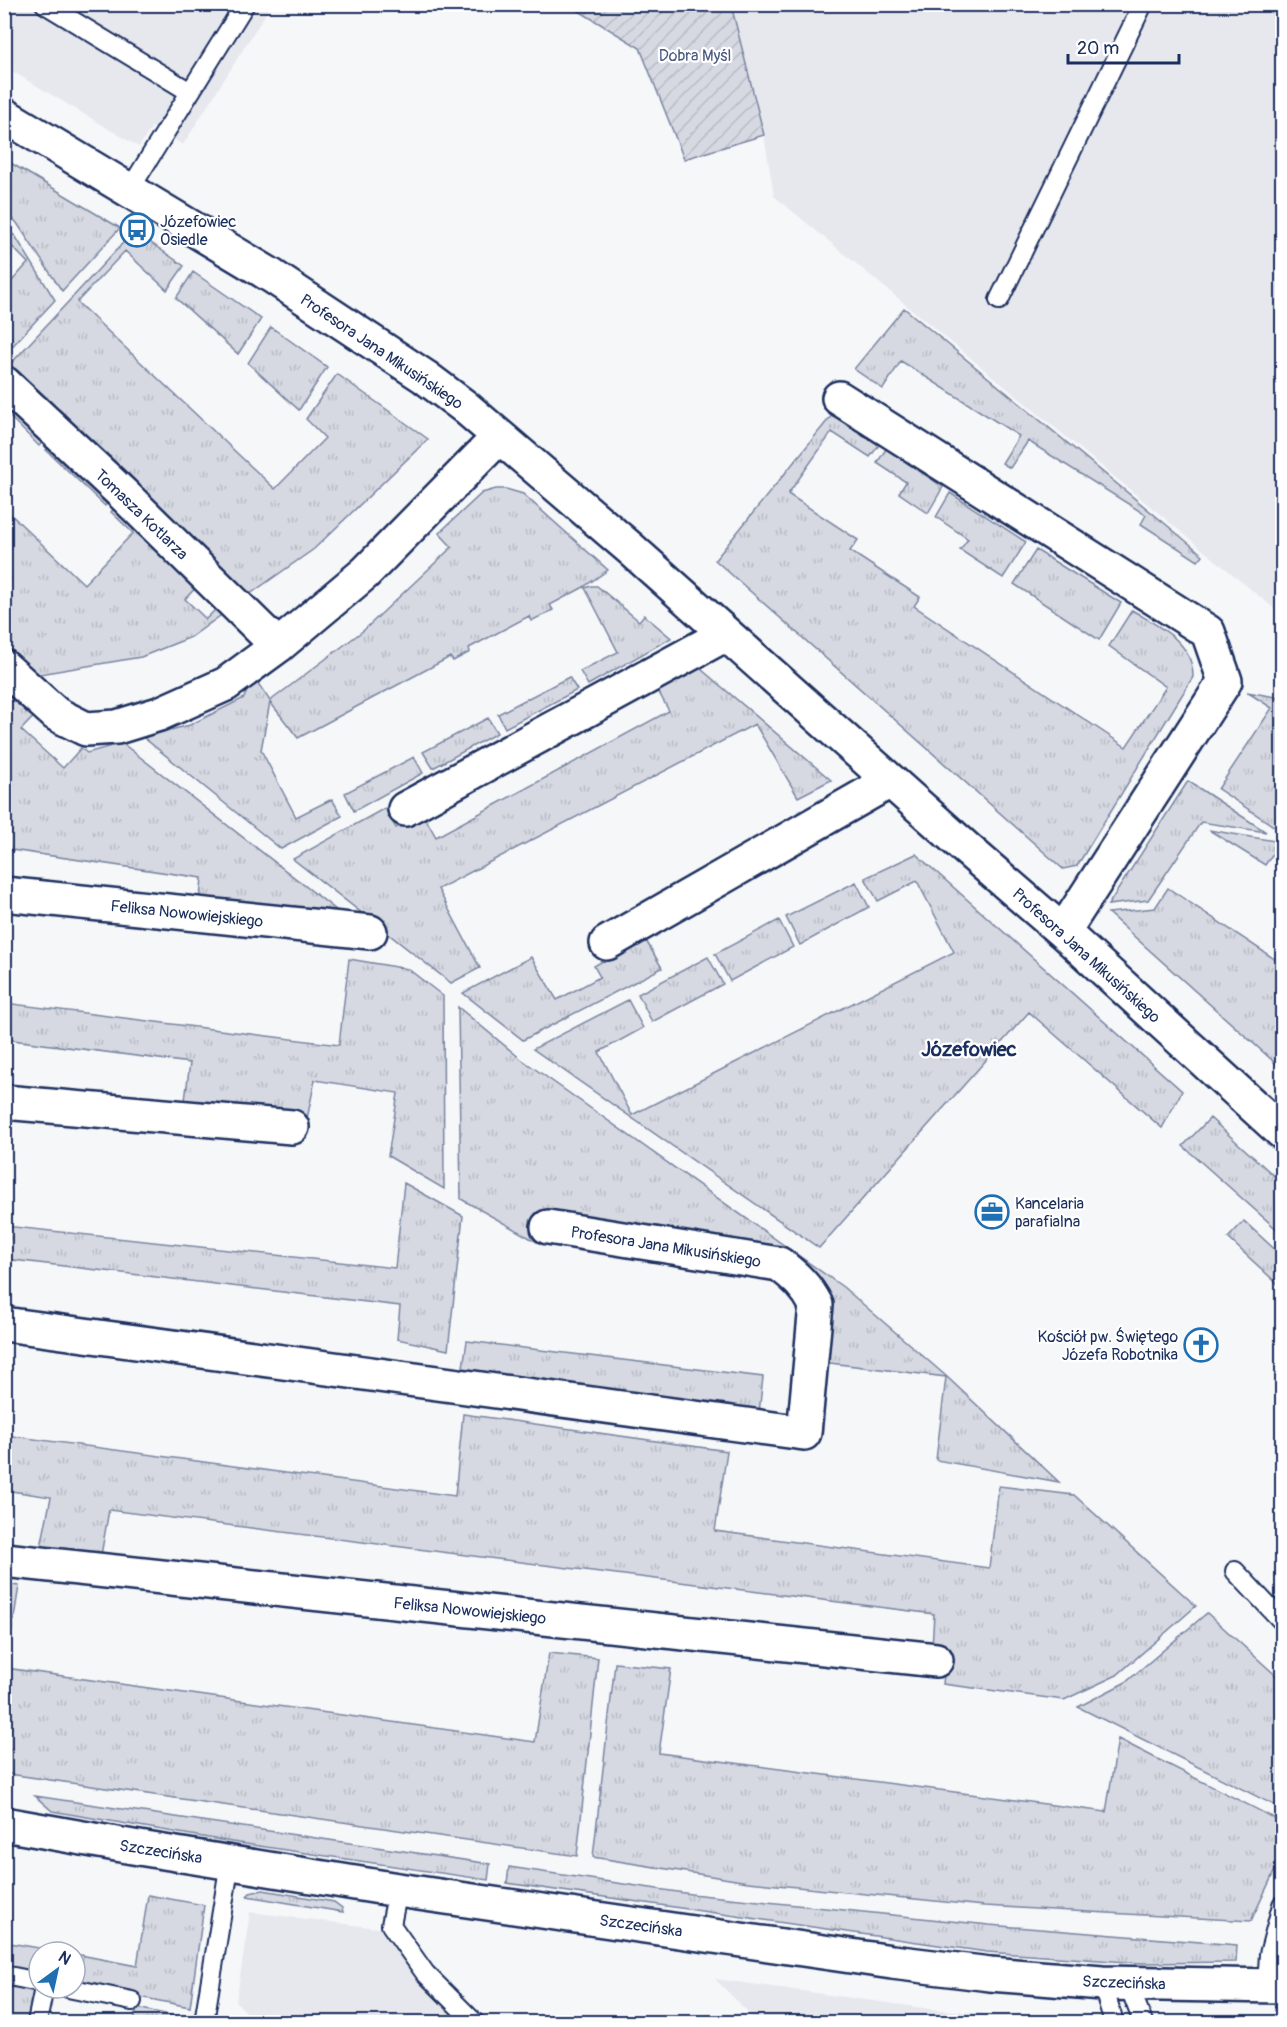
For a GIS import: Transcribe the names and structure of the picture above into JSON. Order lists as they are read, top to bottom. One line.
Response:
{"streets":{"street":["Profesora Jana Mikusińskiego","Tomasza Kotlarza","Feliksa Nowowiejskiego","Szczecińska"]},"districts":["Józefowiec"],"parks":["Dobra Myśl"],"places":{"bus stop":["Józefowiec Osiedle"],"office":["Kancelaria parafialna"],"church":["Kościół pw. Świętego Józefa Robotnika"]},"scale_bar":"20 m","north":"top right"}
